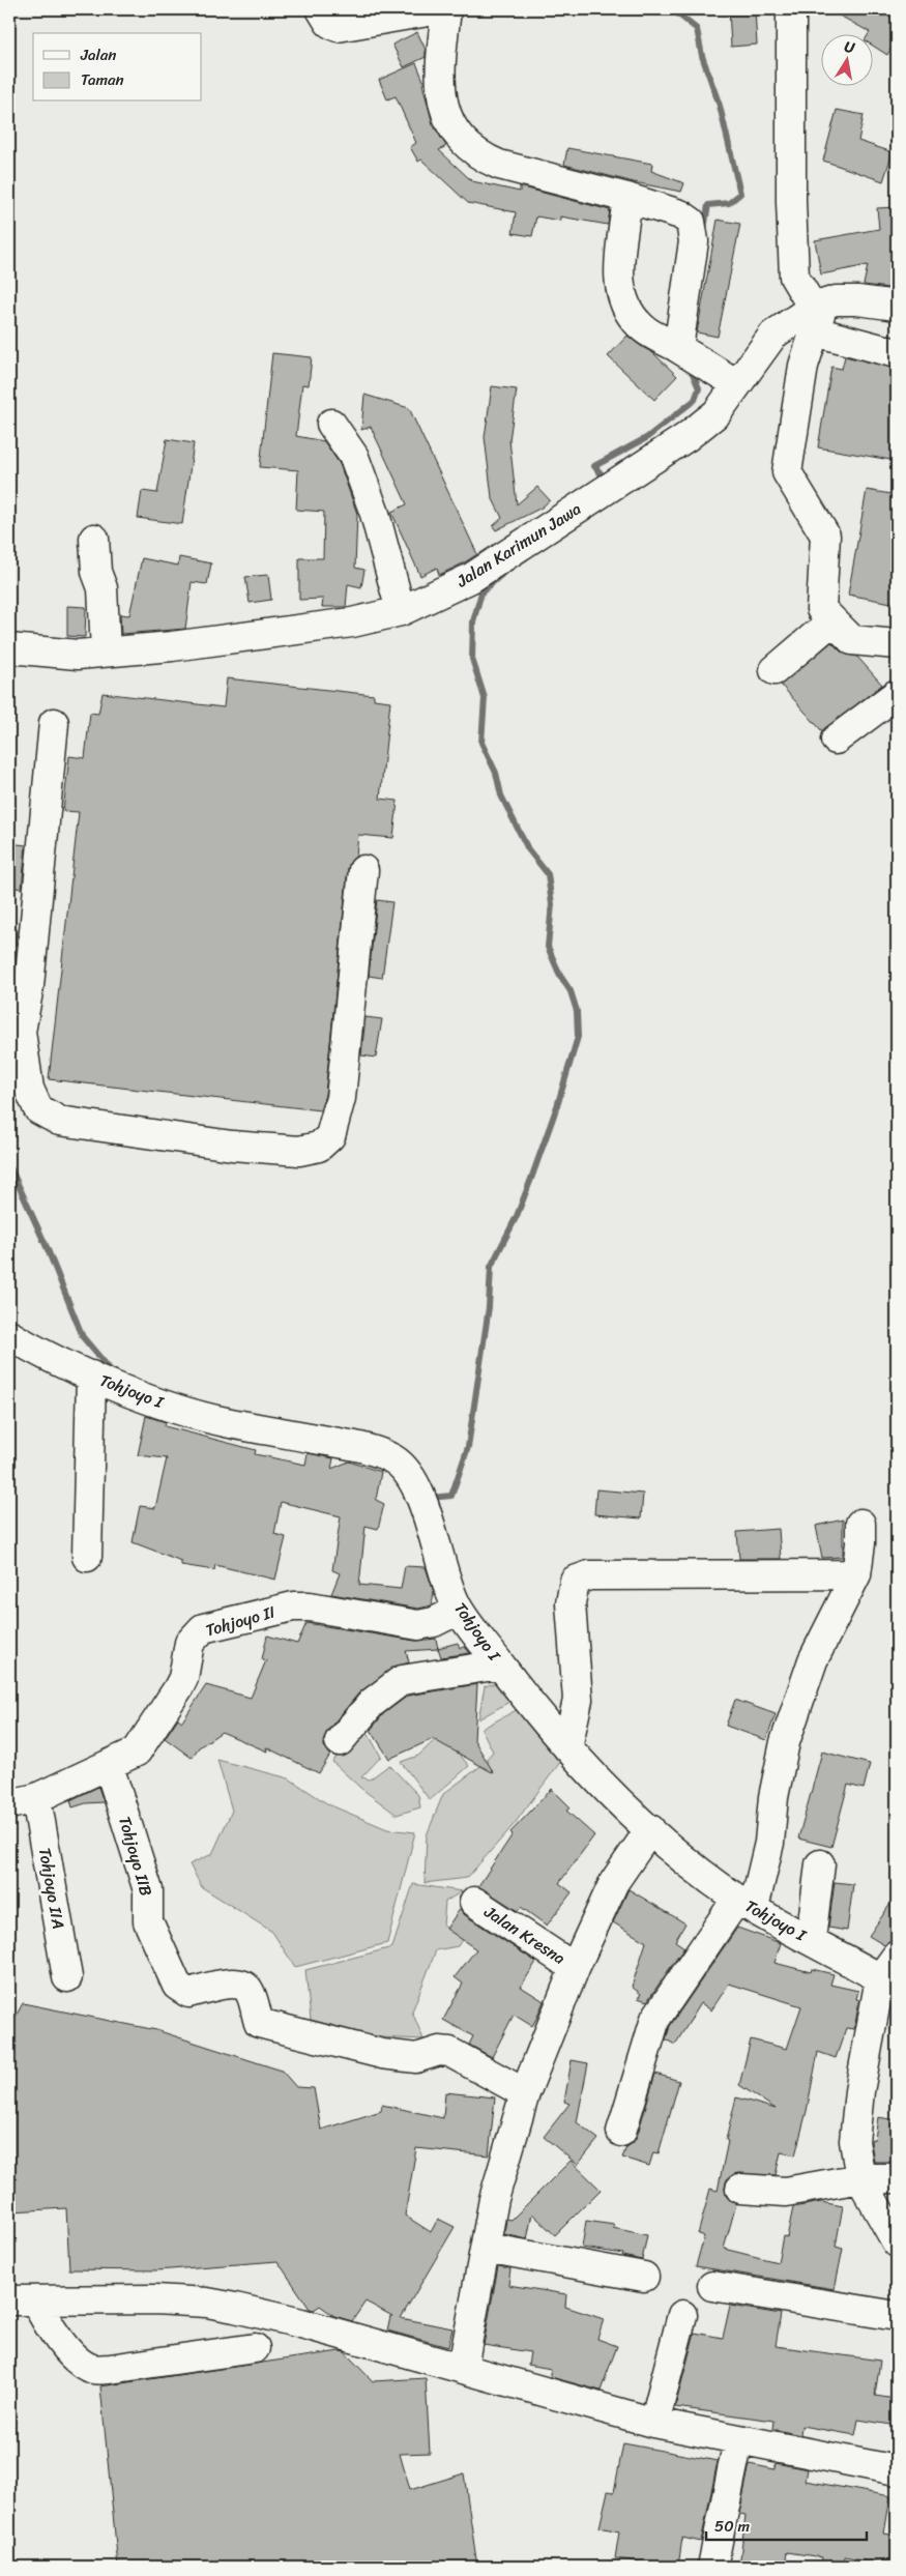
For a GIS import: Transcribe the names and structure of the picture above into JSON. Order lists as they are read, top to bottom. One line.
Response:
{"streets":{"street":["Jalan Karimun Jawa","Tohjoyo I","Tohjoyo II","Tohjoyo IIB","Tohjoyo IIA","Jalan Kresna"]},"crossings":[["Tohjoyo I","Tohjoyo II"],["Tohjoyo II","Tohjoyo IIB"],["Tohjoyo II","Tohjoyo IIA"]],"legend":["Jalan","Taman"],"scale_bar":"50 m","north":"top"}
